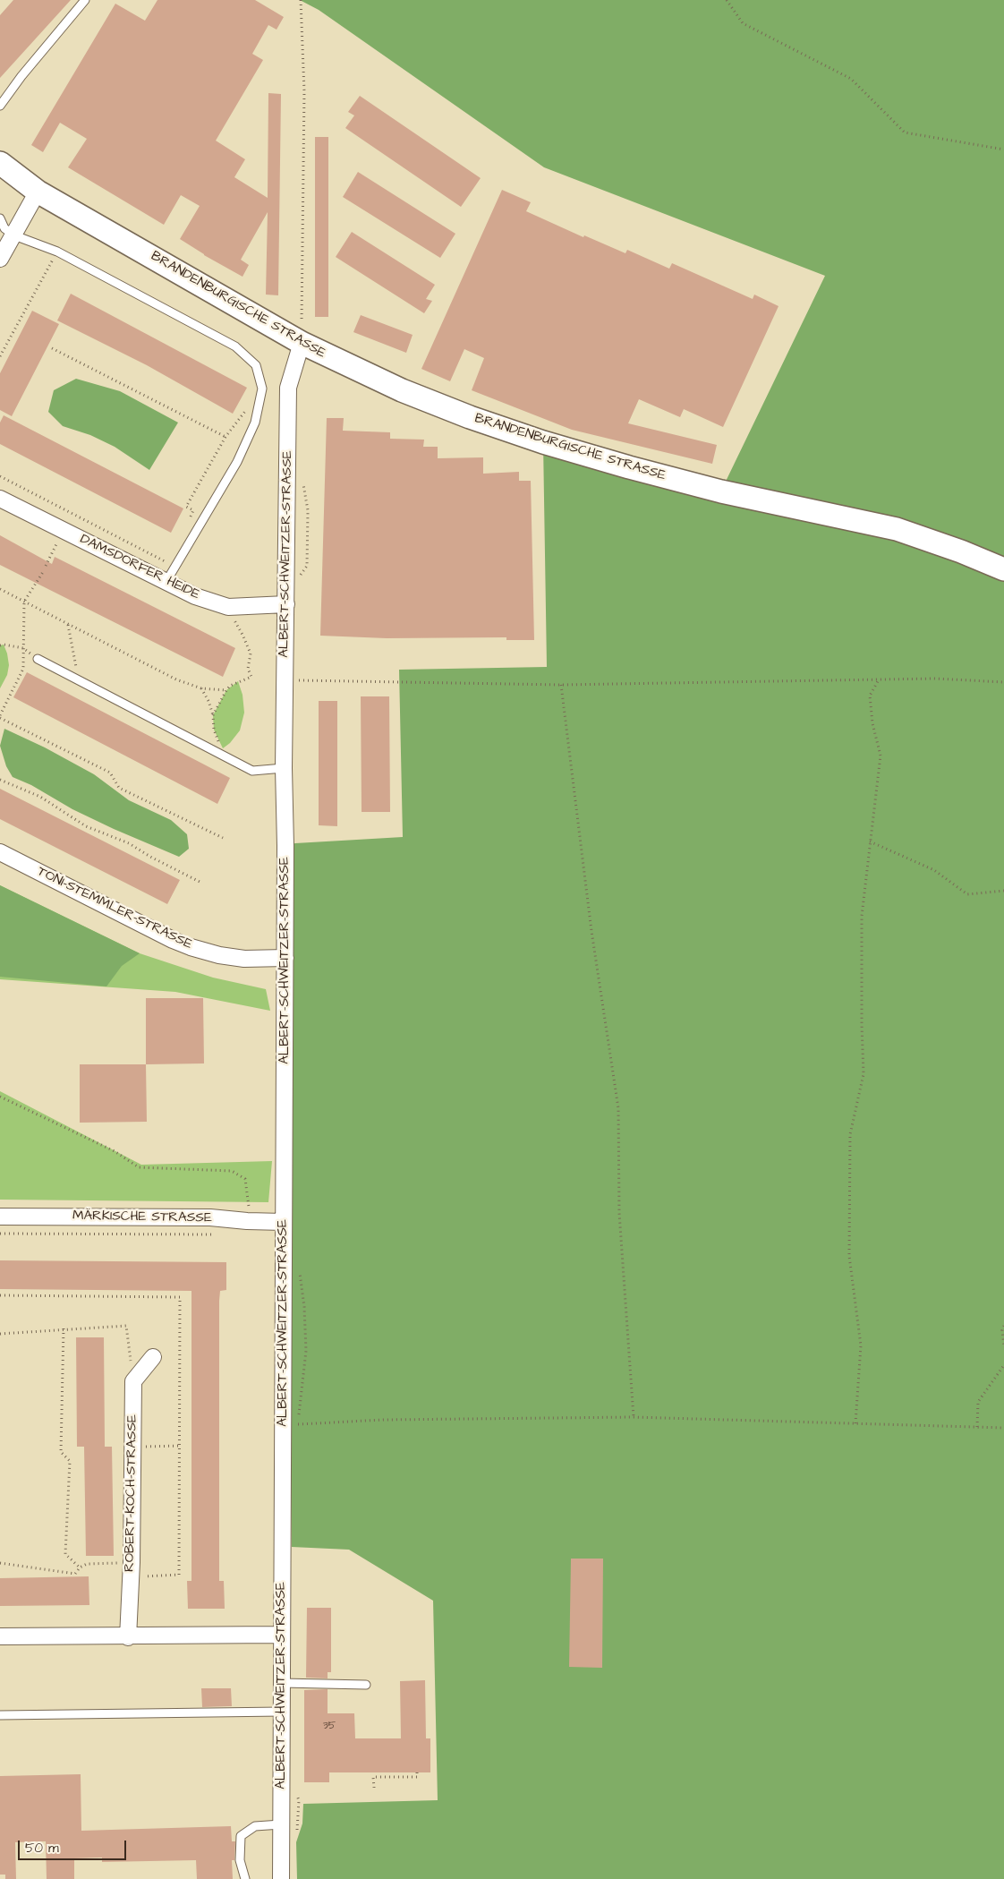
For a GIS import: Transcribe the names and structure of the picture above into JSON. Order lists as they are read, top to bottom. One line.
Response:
{"streets":{"street":["BRANDENBURGISCHE STRASSE","ALBERT-SCHWEITZER-STRASSE","DAMSDORFER HEIDE","TONI-STEMMLER-STRASSE","MÄRKISCHE STRASSE","ROBERT-KOCH-STRASSE"]},"crossings":[["BRANDENBURGISCHE STRASSE","ALBERT-SCHWEITZER-STRASSE"],["ALBERT-SCHWEITZER-STRASSE","DAMSDORFER HEIDE"],["ALBERT-SCHWEITZER-STRASSE","TONI-STEMMLER-STRASSE"],["ALBERT-SCHWEITZER-STRASSE","MÄRKISCHE STRASSE"]],"house_numbers":["35"],"scale_bar":"50 m"}
